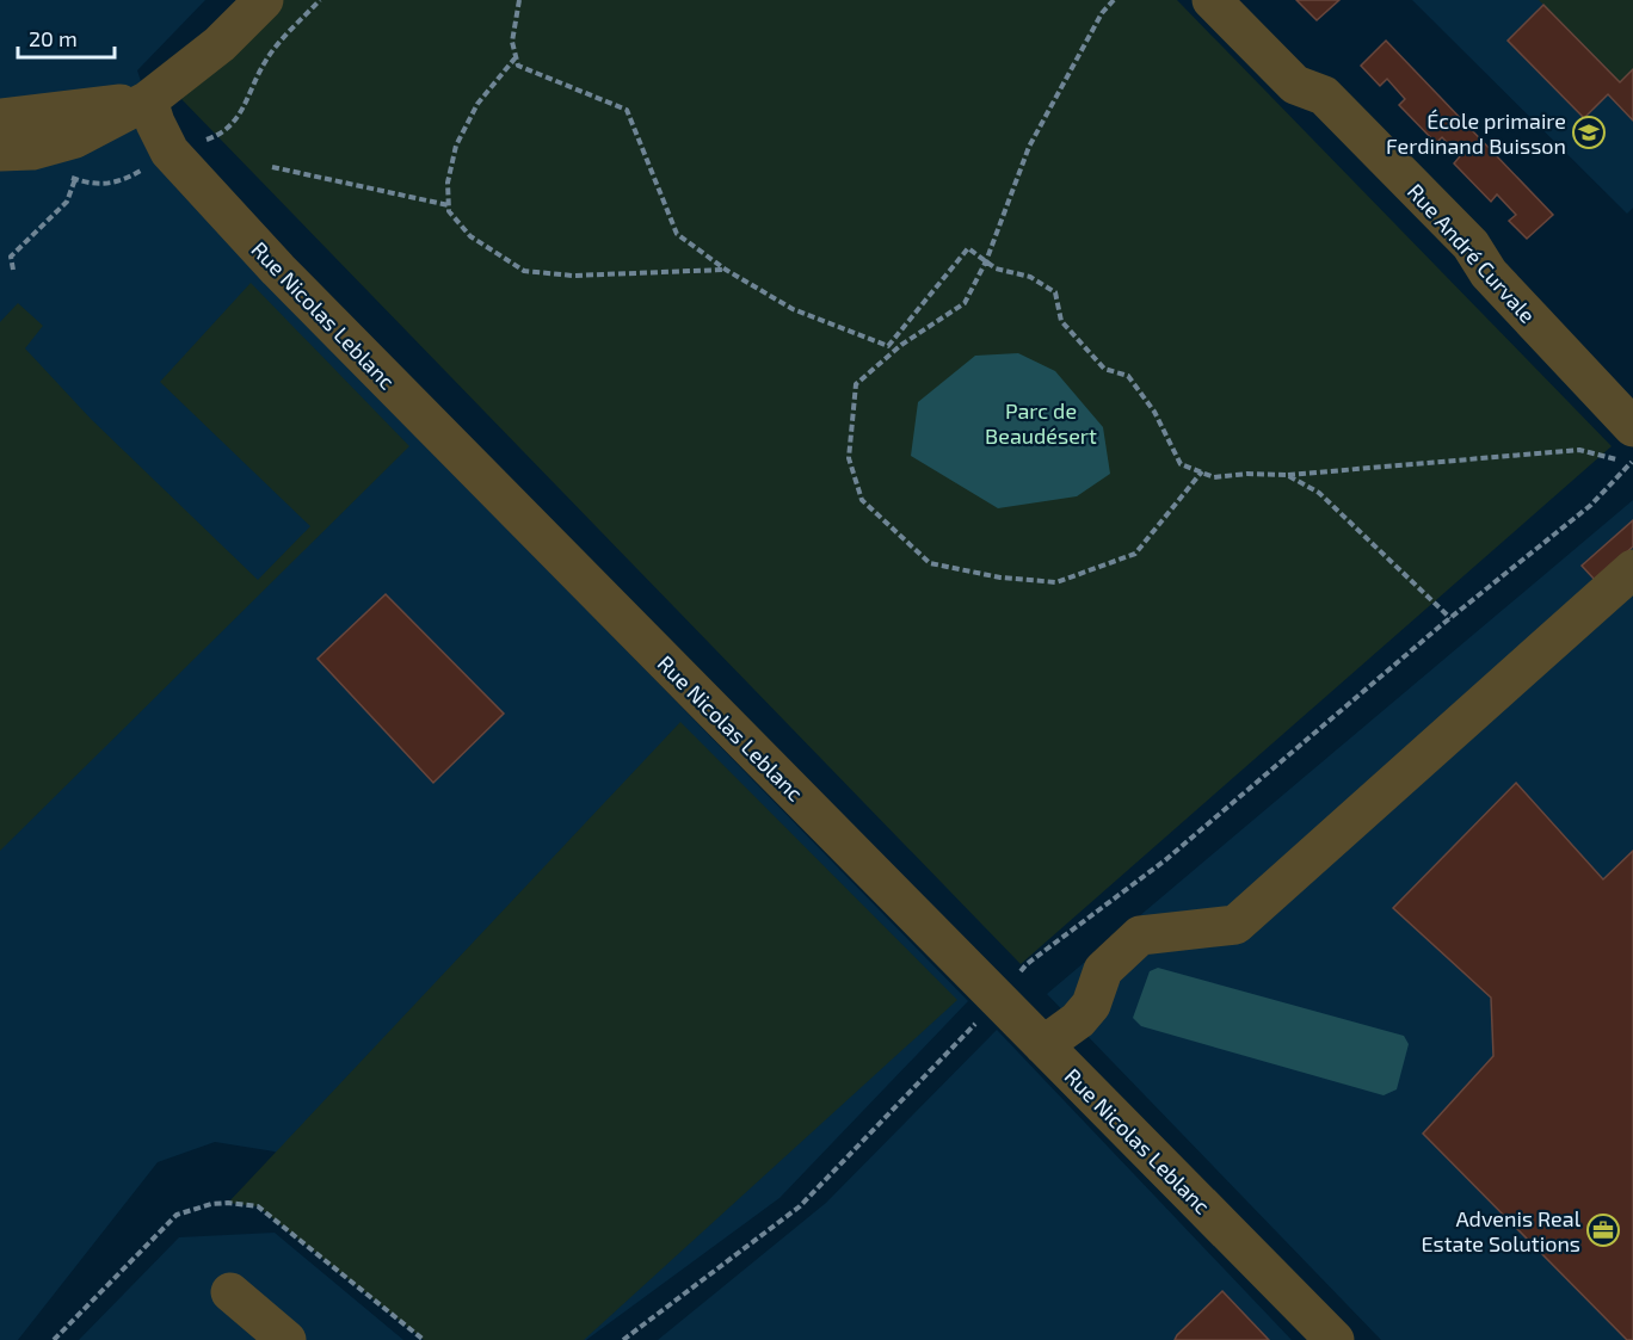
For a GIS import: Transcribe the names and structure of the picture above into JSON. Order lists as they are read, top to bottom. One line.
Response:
{"streets":{"street":["Rue André Curvale","Rue Nicolas Leblanc"]},"parks":["Parc de Beaudésert"],"places":{"school or university":["École primaire Ferdinand Buisson"],"office":["Advenis Real Estate Solutions"]},"scale_bar":"20 m"}
